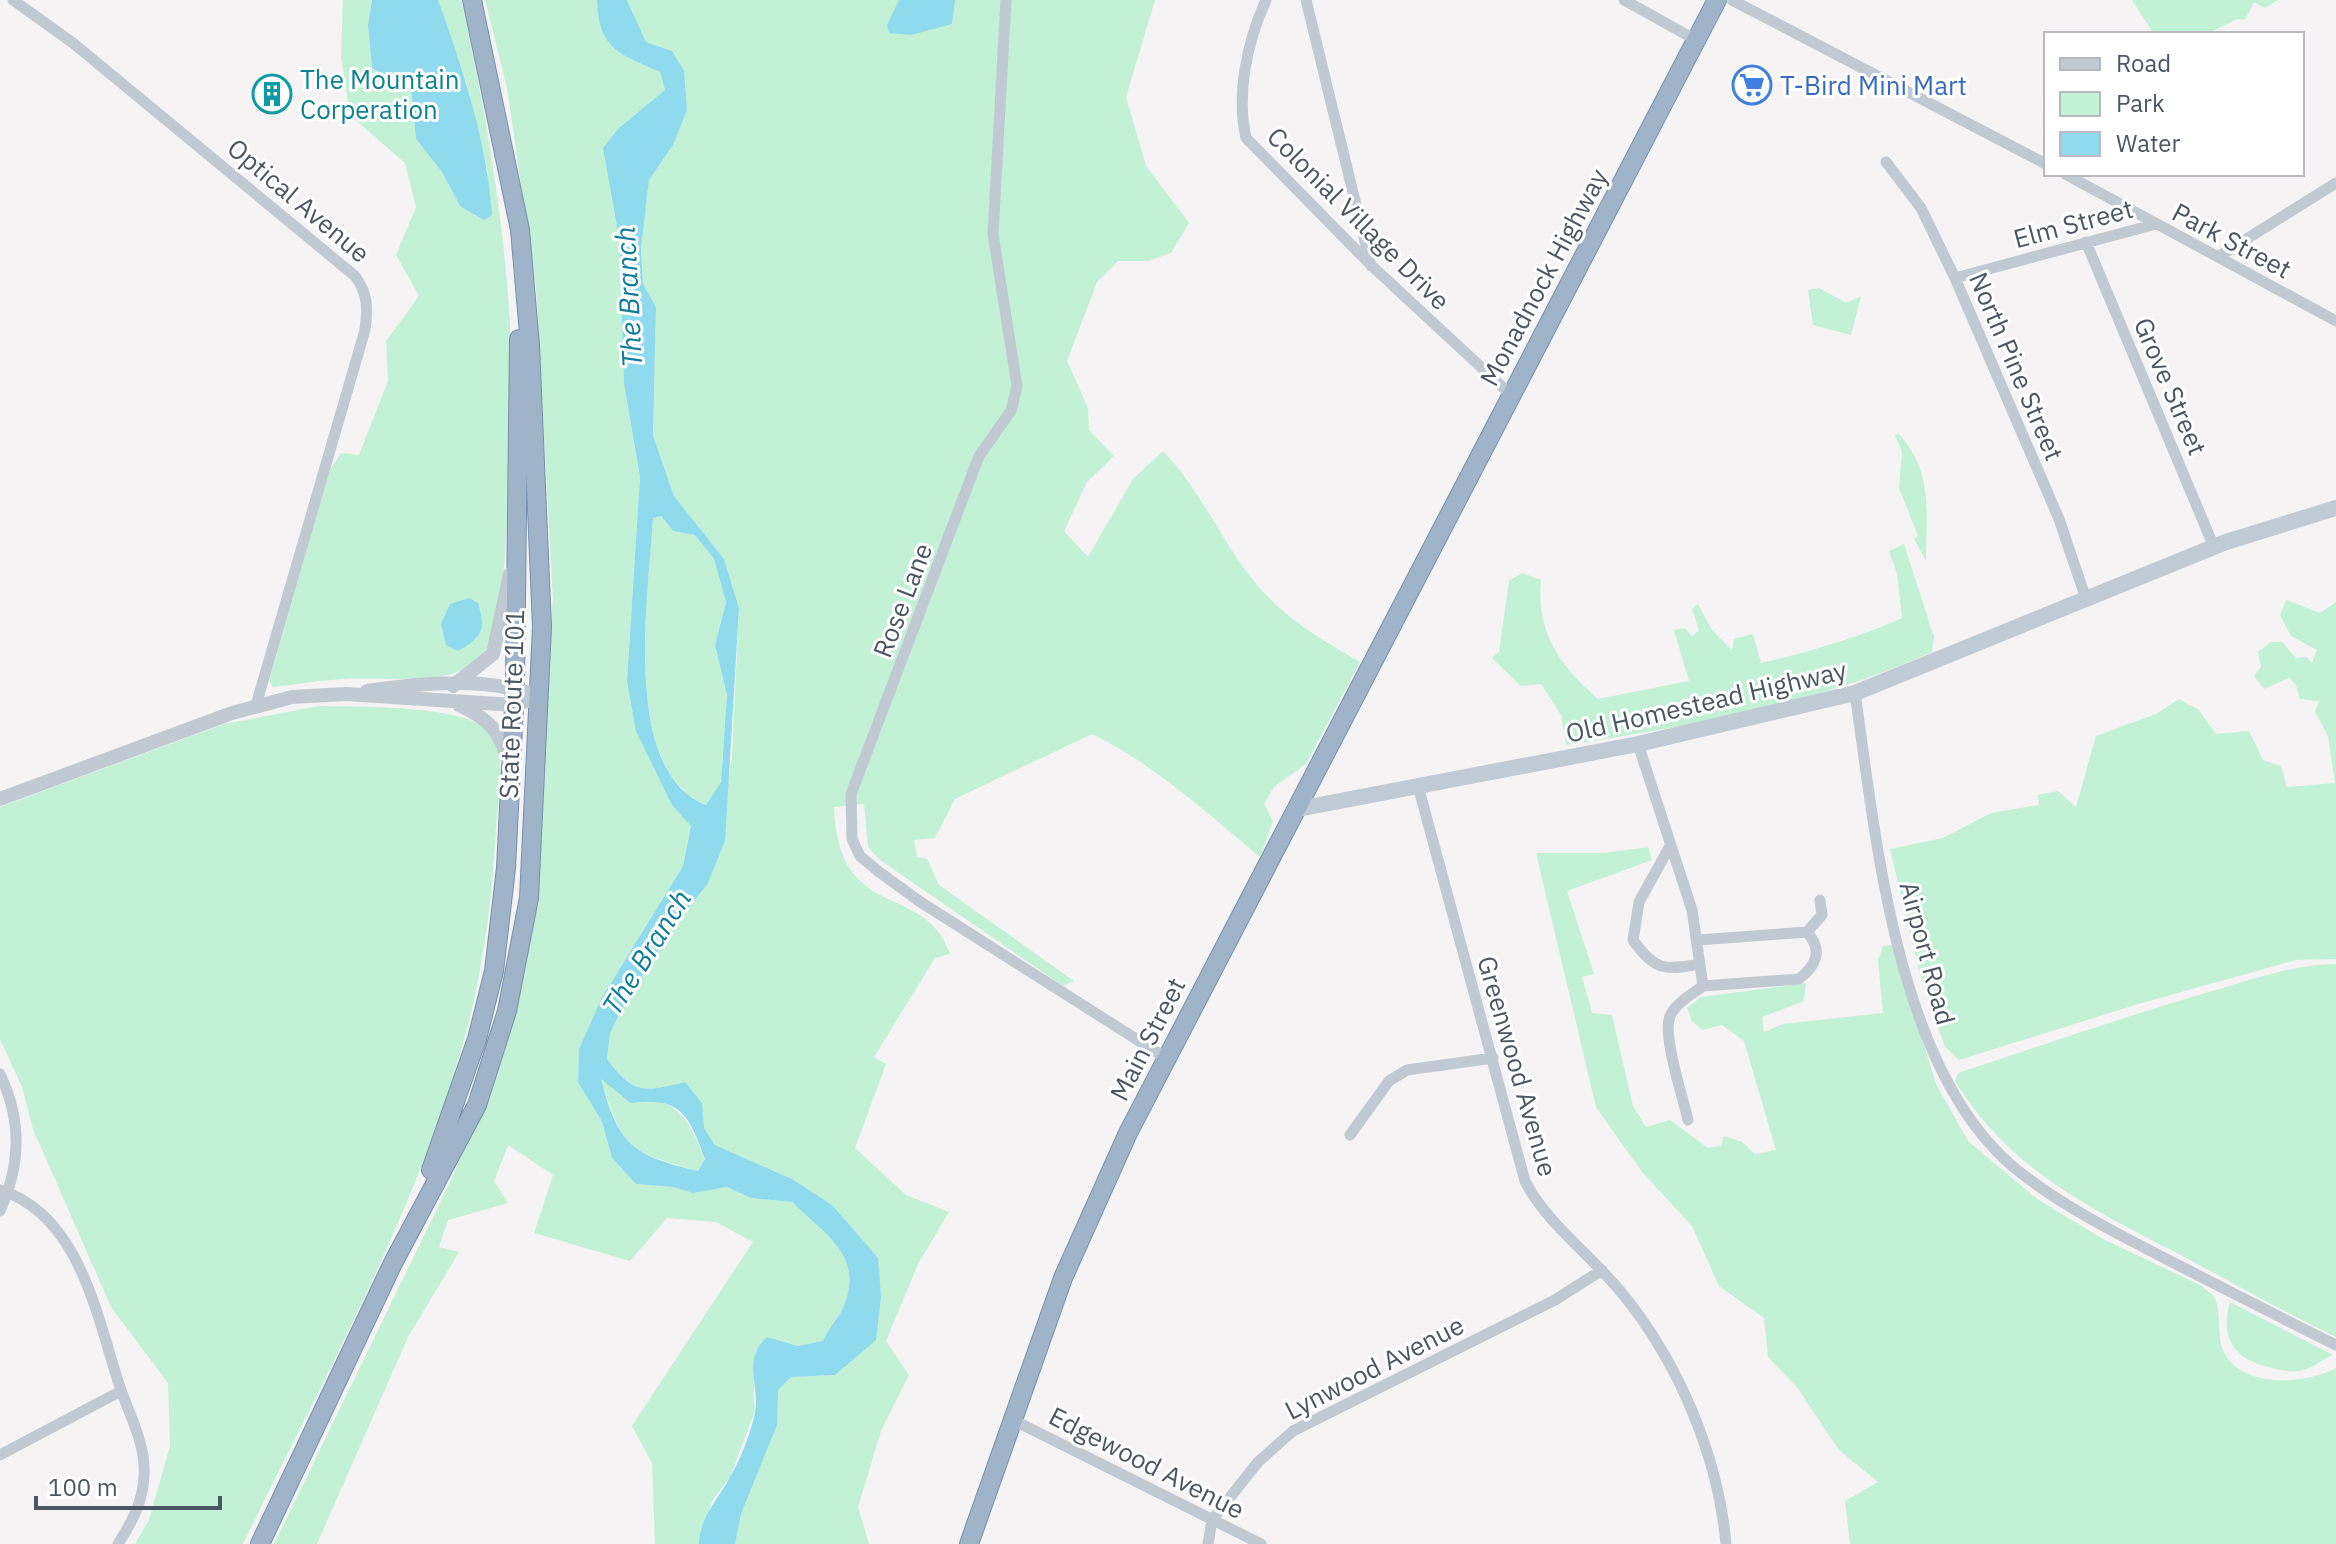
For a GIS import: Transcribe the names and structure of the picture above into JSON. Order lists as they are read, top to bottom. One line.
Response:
{"streets":{"highway":["Monadnock Highway","State Route 101","Main Street"],"main road":["Old Homestead Highway"],"street":["Optical Avenue","Colonial Village Drive","Elm Street","Park Street","North Pine Street","Grove Street","Rose Lane","Airport Road","Greenwood Avenue","Lynwood Avenue","Edgewood Avenue"]},"crossings":[["Colonial Village Drive","Monadnock Highway"],["Elm Street","Park Street"],["Elm Street","North Pine Street"],["Elm Street","Grove Street"],["Monadnock Highway","Main Street"],["North Pine Street","Old Homestead Highway"],["Grove Street","Old Homestead Highway"],["Rose Lane","Main Street"],["Old Homestead Highway","Airport Road"],["Old Homestead Highway","Main Street"],["Old Homestead Highway","Greenwood Avenue"],["Main Street","Edgewood Avenue"],["Greenwood Avenue","Lynwood Avenue"],["Lynwood Avenue","Edgewood Avenue"]],"water":["The Branch"],"places":{"supermarket":["T-Bird Mini Mart"],"building":["The Mountain Corperation"]},"legend":["Road","Park","Water"],"scale_bar":"100 m"}
